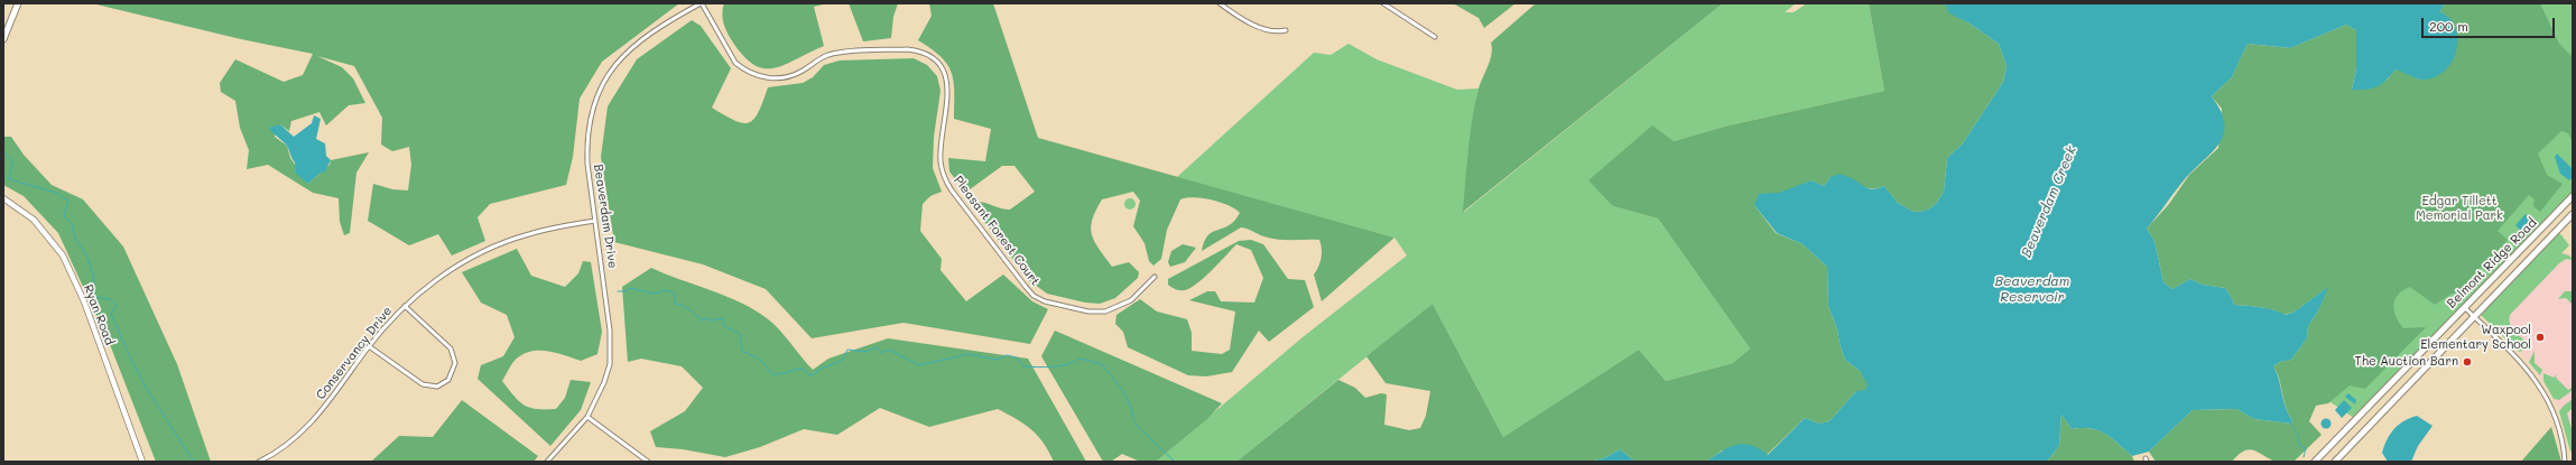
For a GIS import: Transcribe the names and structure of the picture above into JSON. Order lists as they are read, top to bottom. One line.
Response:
{"streets":{"main road":["Belmont Ridge Road","Ryan Road"],"street":["Beaverdam Drive","Pleasant Forest Court","Conservancy Drive"]},"crossings":[["Beaverdam Drive","Pleasant Forest Court"],["Beaverdam Drive","Conservancy Drive"]],"water":["Beaverdam Creek","Beaverdam Reservoir"],"parks":["Edgar Tillett Memorial Park"],"places":["Waxpool Elementary School","The Auction Barn"],"scale_bar":"200 m"}
